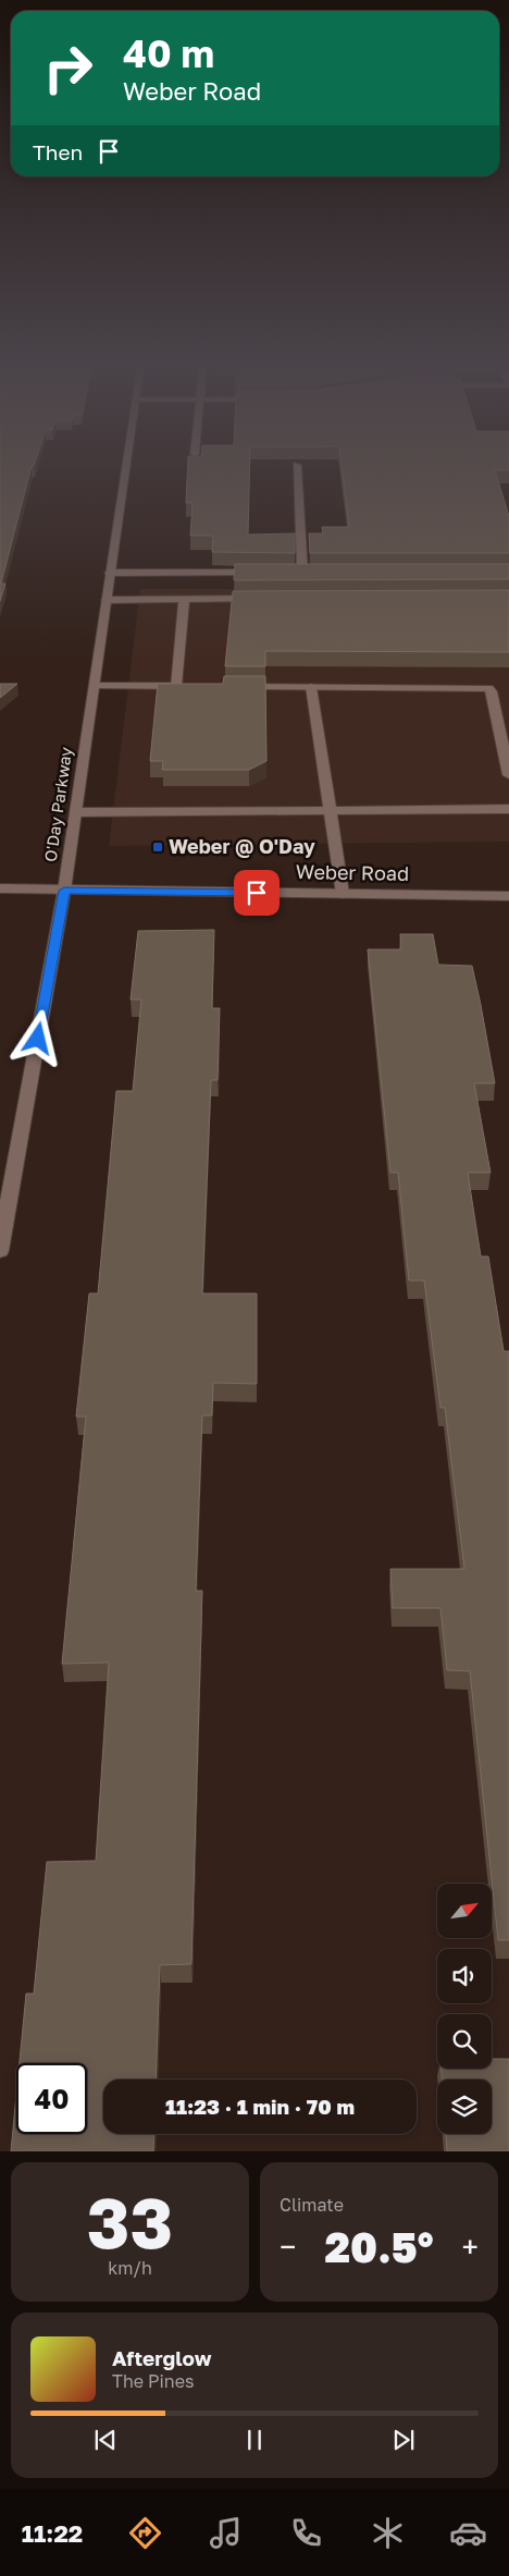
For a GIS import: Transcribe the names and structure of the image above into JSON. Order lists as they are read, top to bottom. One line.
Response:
{"streets":{"street":["O'Day Parkway","Weber Road"]},"crossings":[["O'Day Parkway","Weber Road"]],"places":{"transit":["Weber @ O'Day"]},"north":"top right","page":{"turn":["40 m","Weber Road"],"then":"Then","limit":"40","trip":"11:23 · 1 min · 70 m","tile":[["33","km/h"],"Climate"],"heat":["−","20.5°","+"],"song":["Afterglow","The Pines"],"tabs":"11:22"}}
